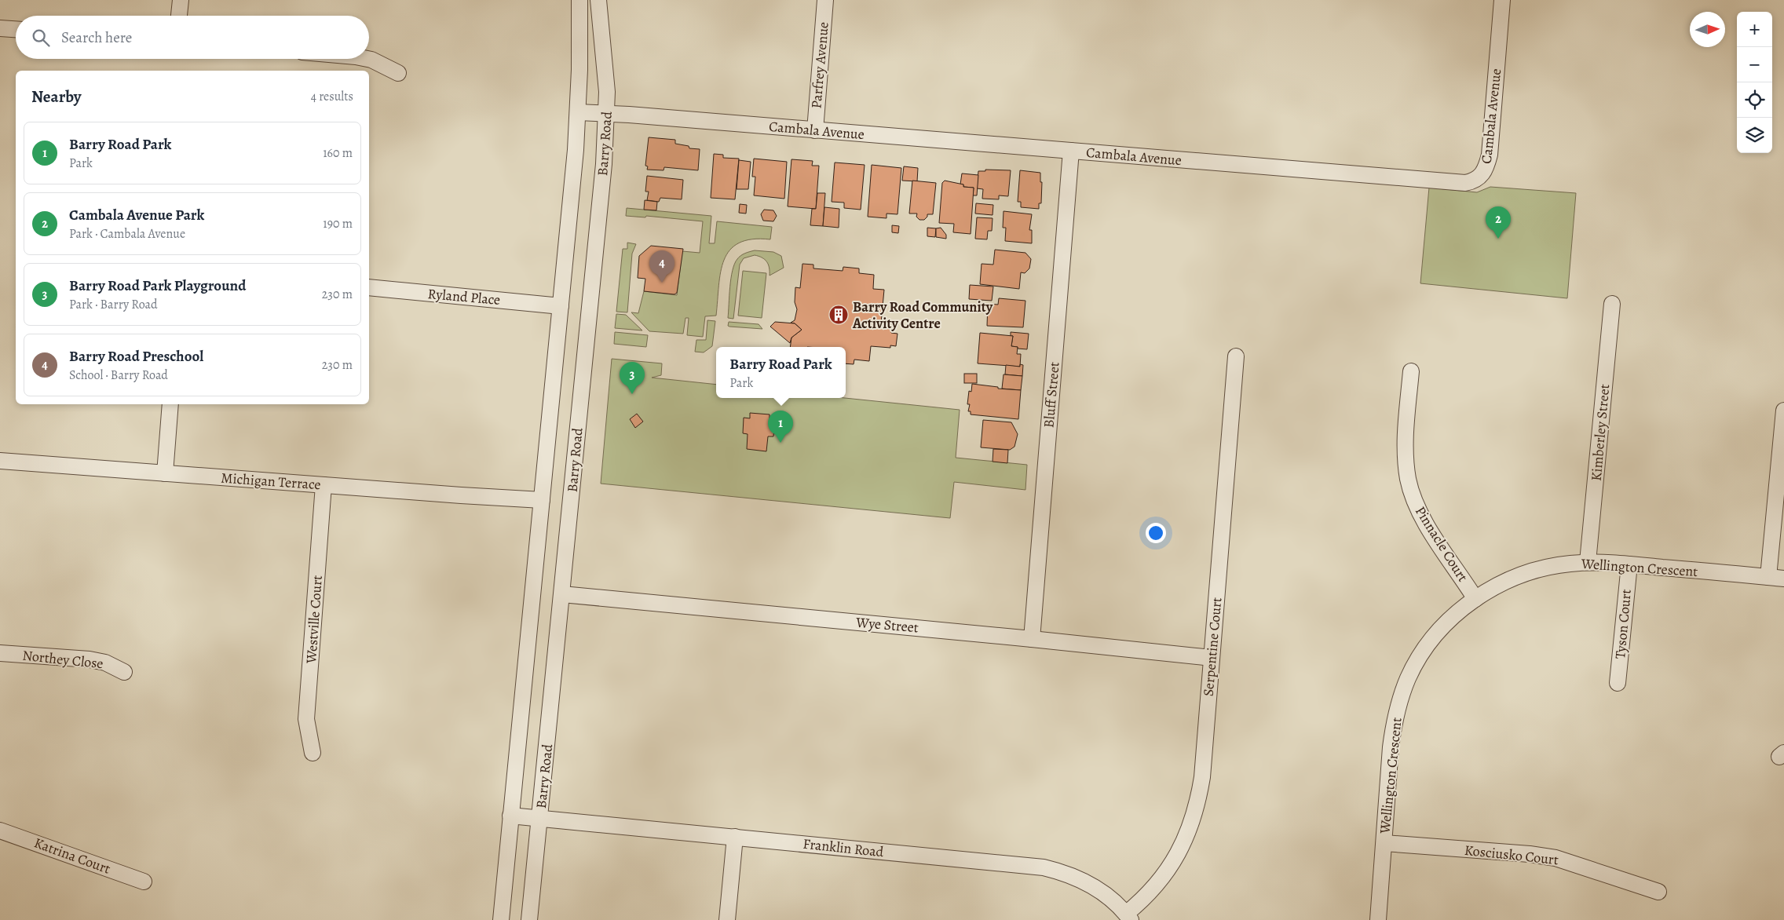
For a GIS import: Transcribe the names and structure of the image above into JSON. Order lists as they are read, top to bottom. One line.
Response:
{"streets":{"street":["Parfrey Avenue","Cambala Avenue","Barry Road","Ryland Place","Bluff Street","Kimberley Street","Michigan Terrace","Pinnacle Court","Wellington Crescent","Westville Court","Tyson Court","Wye Street","Serpentine Court","Northey Close","Franklin Road","Kosciusko Court","Katrina Court"]},"crossings":[["Parfrey Avenue","Cambala Avenue"],["Cambala Avenue","Barry Road"],["Cambala Avenue","Bluff Street"],["Barry Road","Ryland Place"],["Barry Road","Michigan Terrace"],["Barry Road","Wye Street"],["Barry Road","Franklin Road"],["Bluff Street","Wye Street"],["Kimberley Street","Wellington Crescent"],["Michigan Terrace","Westville Court"],["Pinnacle Court","Wellington Crescent"],["Wellington Crescent","Tyson Court"],["Wellington Crescent","Kosciusko Court"],["Wye Street","Serpentine Court"],["Serpentine Court","Franklin Road"]],"places":{"building":["Barry Road Community Activity Centre"]},"north":"right","page":{"map_buttons":["+","−"],"search":"Search here","heading":["Nearby","4 results"],"list":[{"mark":"1","name":"Barry Road Park","note":"Park","value":"160 m"},{"mark":"2","name":"Cambala Avenue Park","note":"Park · Cambala Avenue","value":"190 m"},{"mark":"3","name":"Barry Road Park Playground","note":"Park · Barry Road","value":"230 m"},{"mark":"4","name":"Barry Road Preschool","note":"School · Barry Road","value":"230 m"}],"pins":["2","4","3","1"],"popup":["Barry Road Park","Park"]}}
